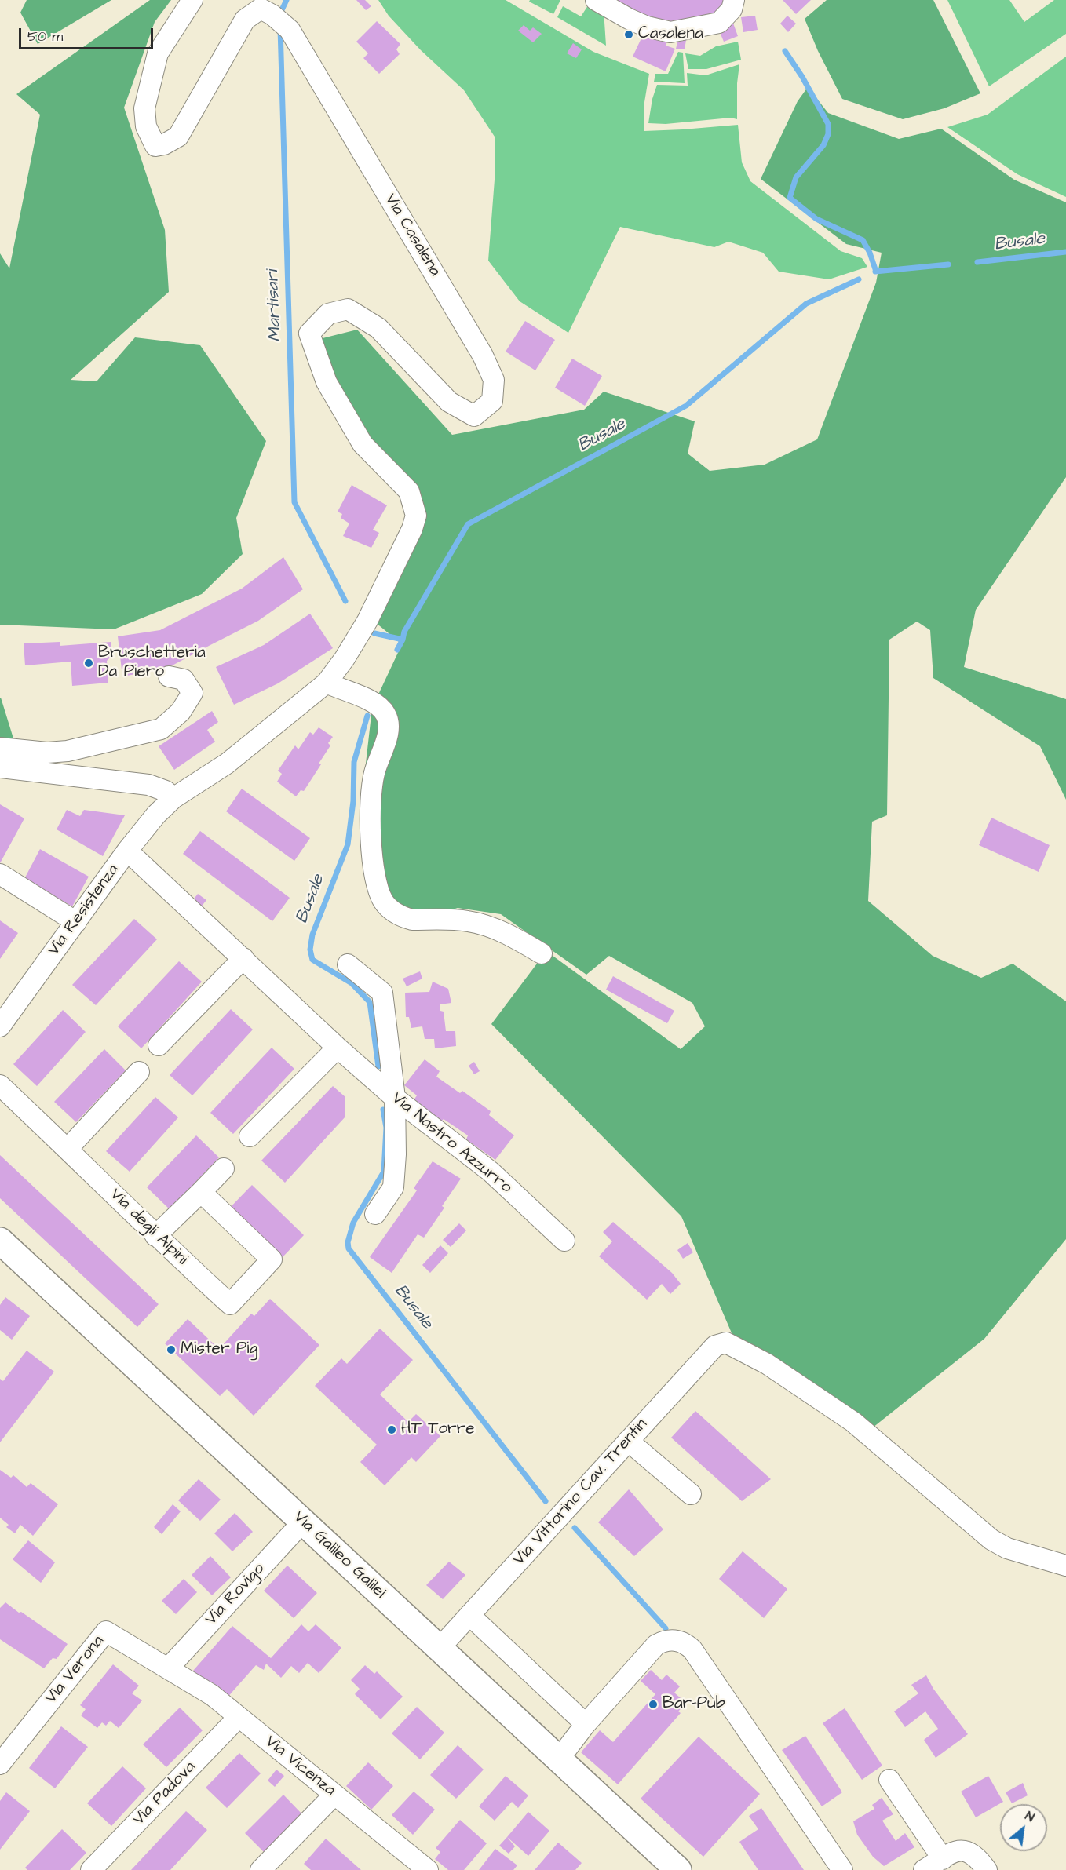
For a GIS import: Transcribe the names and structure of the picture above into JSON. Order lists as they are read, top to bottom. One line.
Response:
{"streets":{"main road":["Via Galileo Galilei"],"street":["Via Casalena","Via Resistenza","Via Nastro Azzurro","Via degli Alpini","Via Vittorino Cav. Trentin","Via Rovigo","Via Verona","Via Vicenza","Via Padova"]},"crossings":[["Via Casalena","Via Resistenza"],["Via Resistenza","Via Nastro Azzurro"],["Via Vittorino Cav. Trentin","Via Galileo Galilei"],["Via Galileo Galilei","Via Rovigo"],["Via Rovigo","Via Verona"],["Via Rovigo","Via Vicenza"],["Via Verona","Via Vicenza"],["Via Vicenza","Via Padova"]],"water":["Busale","Martisari"],"places":["Casalena","Bruschetteria Da Piero","Mister Pig","HT Torre","Bar-Pub"],"scale_bar":"50 m","north":"top right"}
